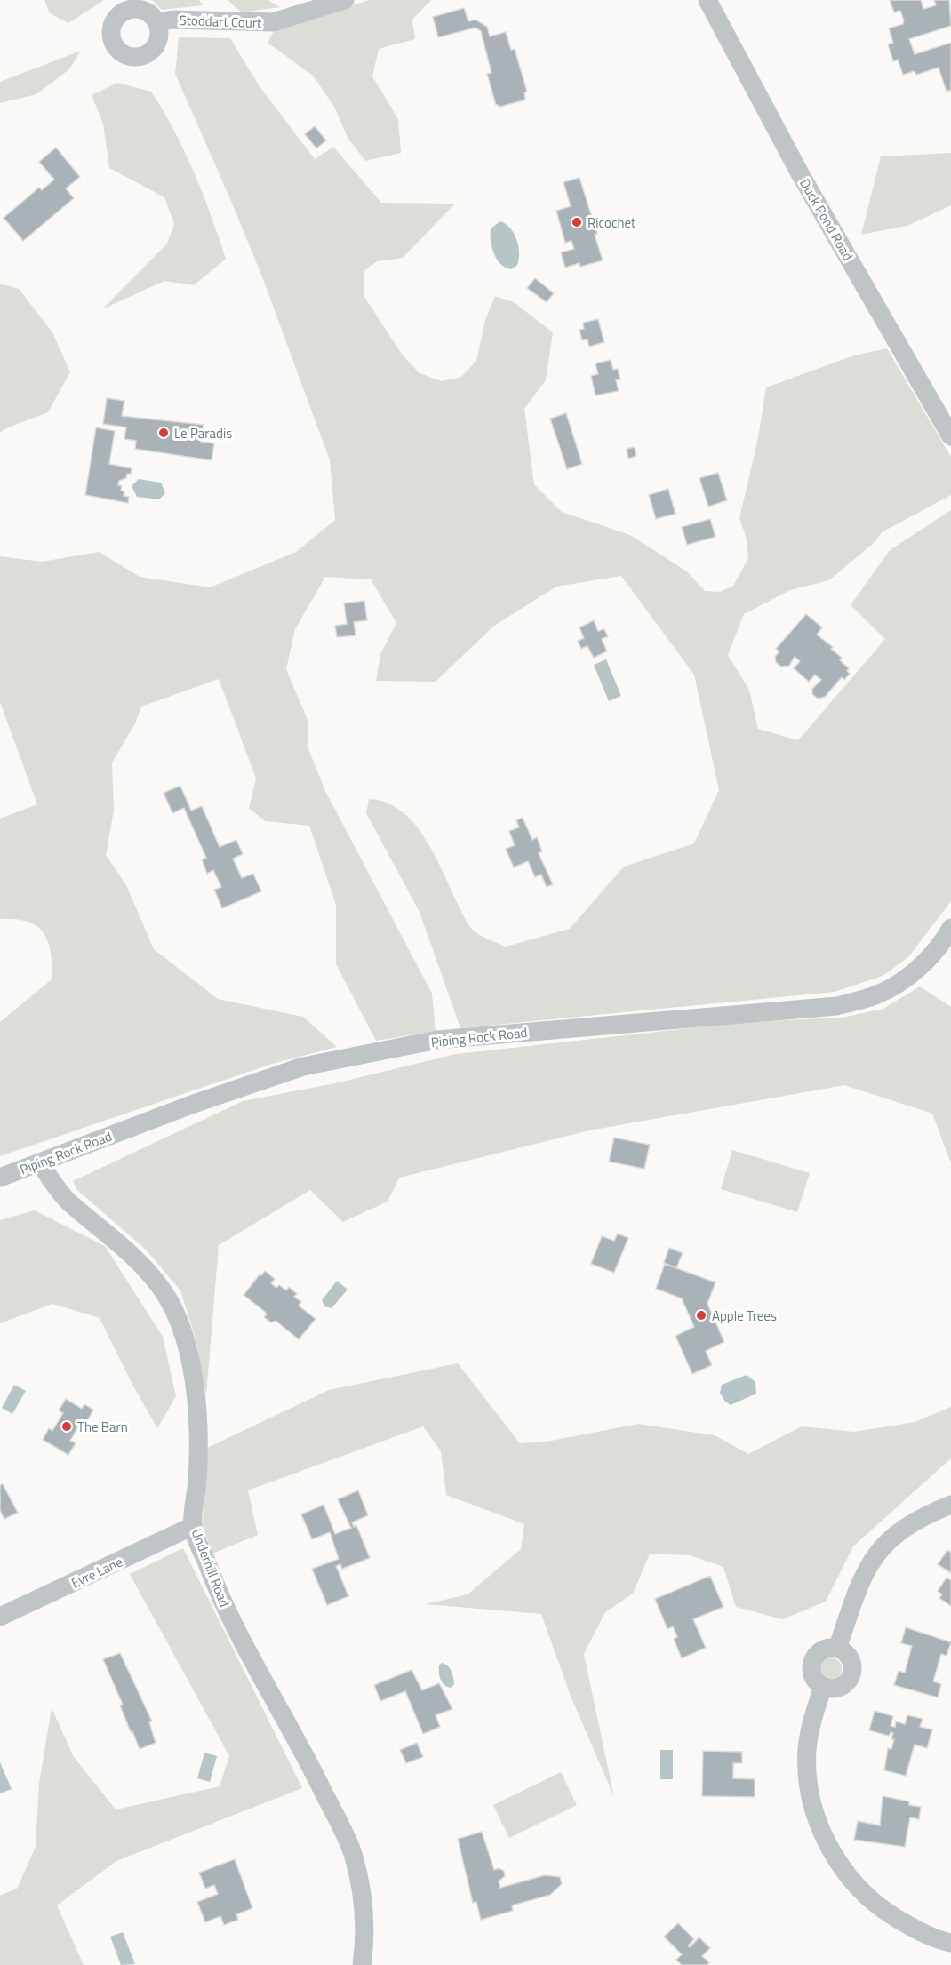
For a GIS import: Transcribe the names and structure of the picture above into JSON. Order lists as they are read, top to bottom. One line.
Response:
{"streets":{"street":["Stoddart Court","Duck Pond Road","Piping Rock Road","Underhill Road","Eyre Lane"]},"crossings":[["Piping Rock Road","Underhill Road"],["Underhill Road","Eyre Lane"]],"places":["Ricochet","Le Paradis","Apple Trees","The Barn"]}
